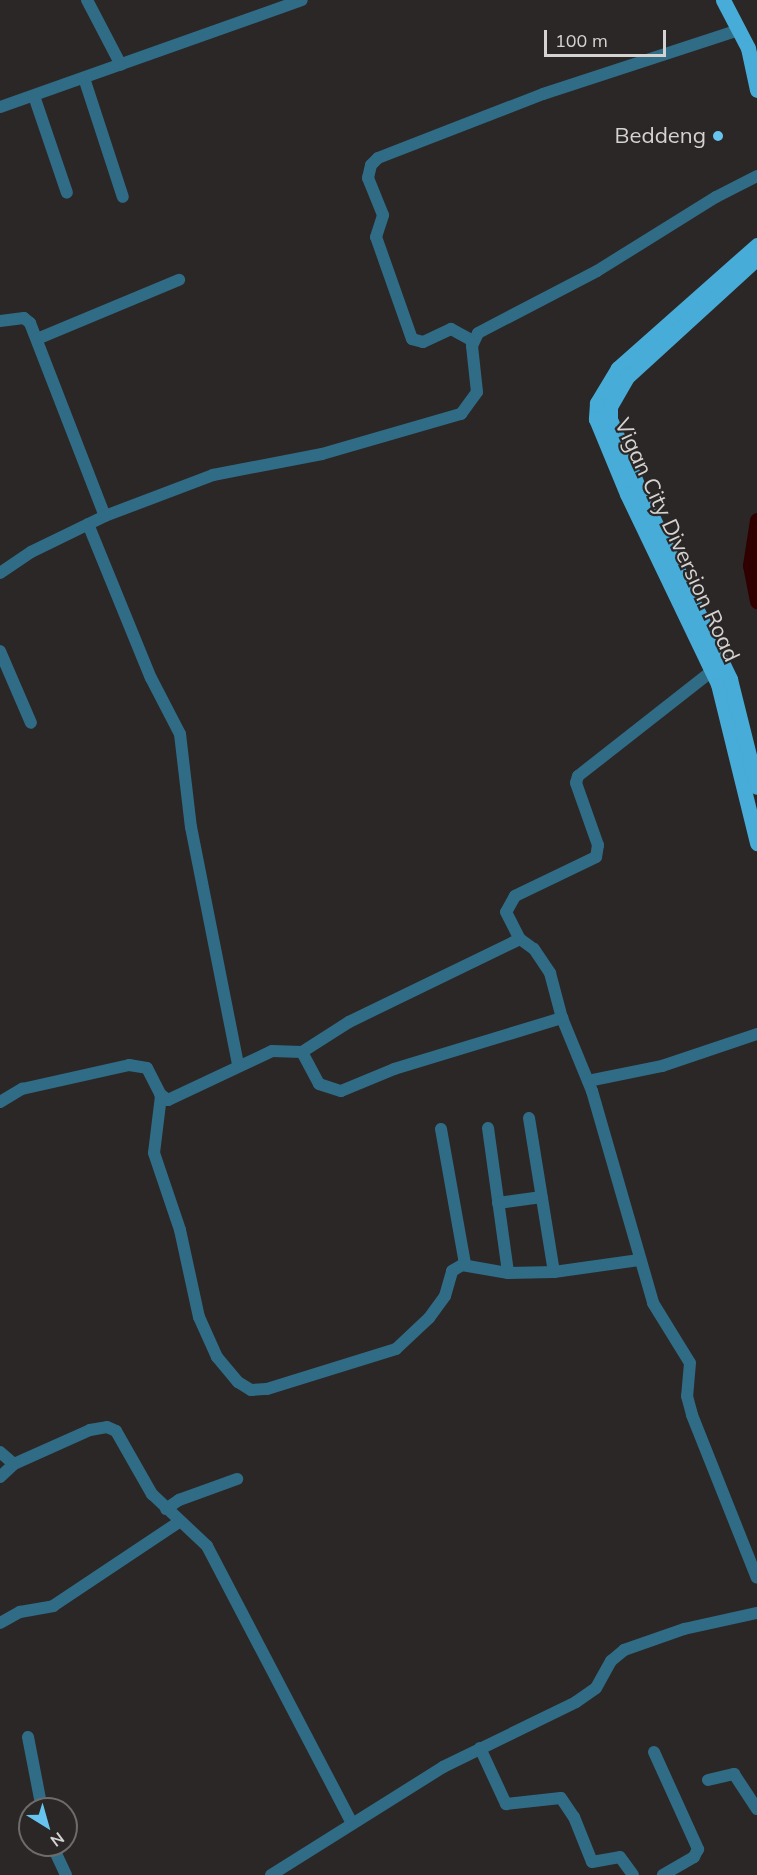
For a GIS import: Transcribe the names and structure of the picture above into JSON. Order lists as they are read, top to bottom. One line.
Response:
{"streets":{"main road":["Vigan City Diversion Road"]},"places":["Beddeng"],"scale_bar":"100 m","north":"bottom right"}
